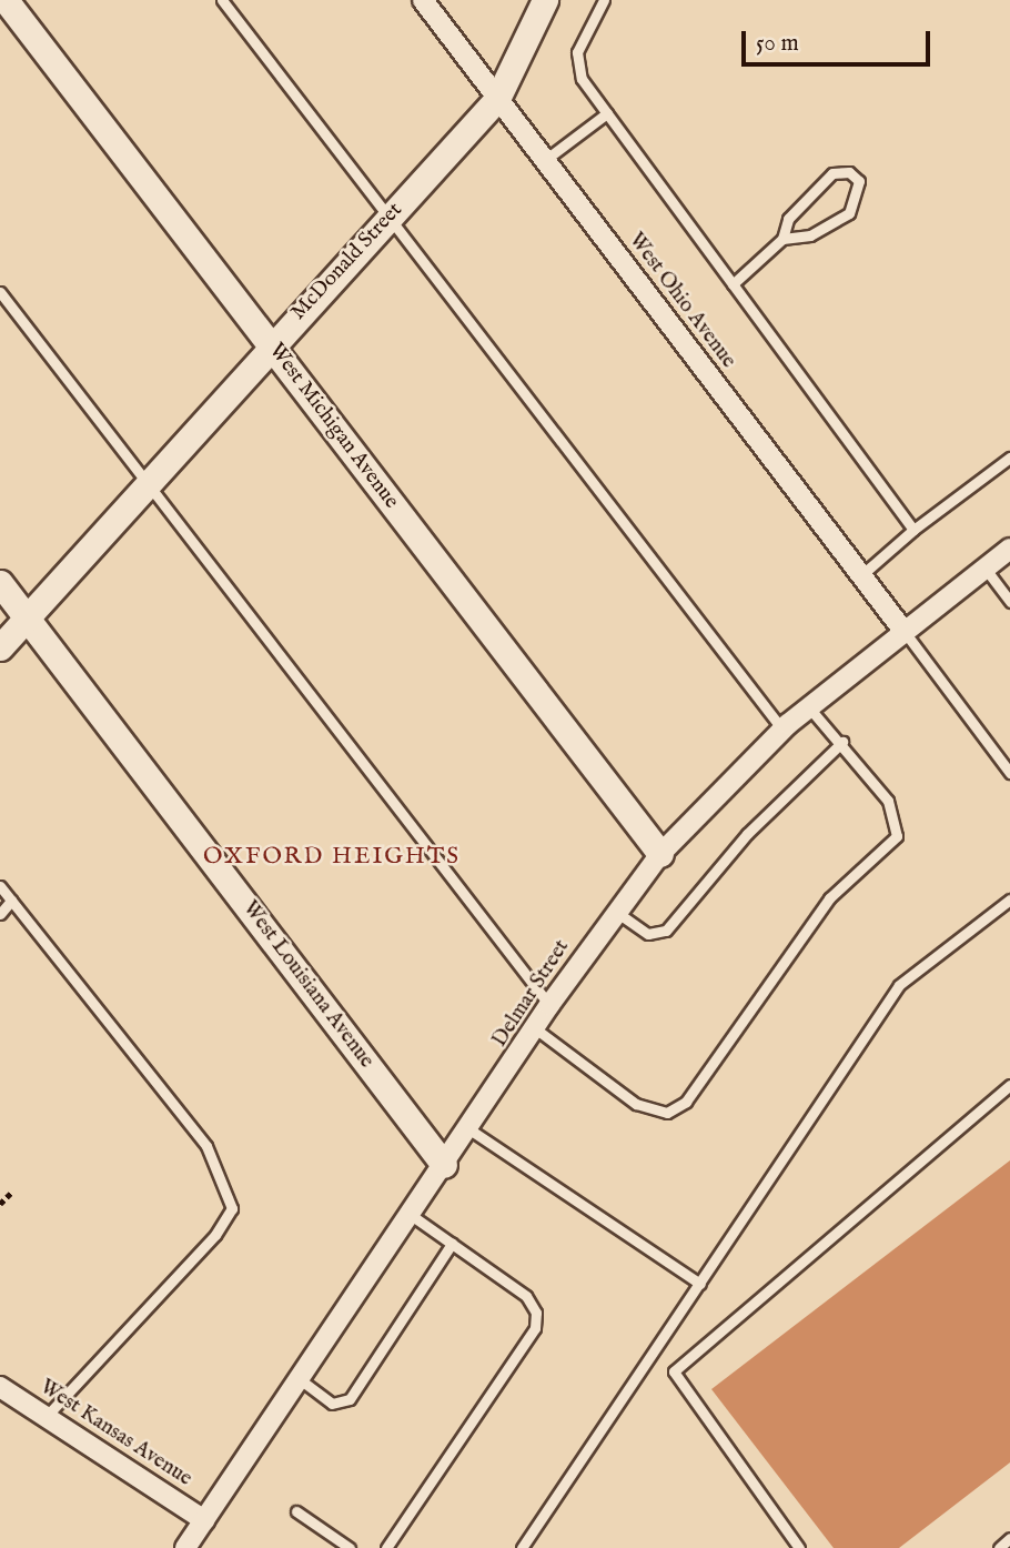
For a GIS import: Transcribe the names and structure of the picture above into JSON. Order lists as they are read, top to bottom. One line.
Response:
{"streets":{"street":["McDonald Street","West Ohio Avenue","West Michigan Avenue","West Louisiana Avenue","Delmar Street","West Kansas Avenue"]},"crossings":[["McDonald Street","West Ohio Avenue"],["McDonald Street","West Michigan Avenue"],["McDonald Street","West Louisiana Avenue"],["West Ohio Avenue","Delmar Street"],["West Michigan Avenue","Delmar Street"],["West Louisiana Avenue","Delmar Street"],["Delmar Street","West Kansas Avenue"]],"districts":["OXFORD HEIGHTS"],"scale_bar":"50 m"}
